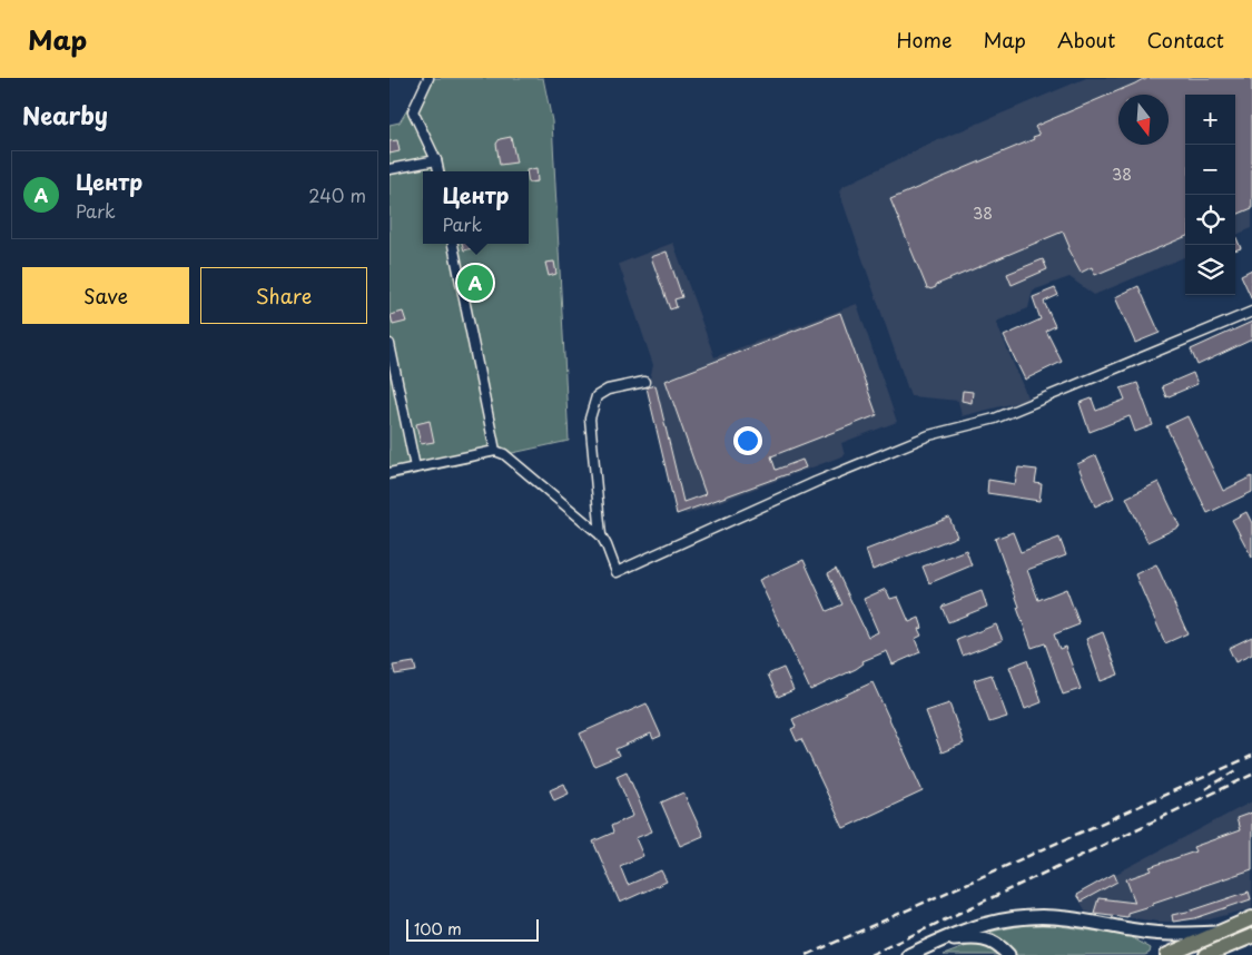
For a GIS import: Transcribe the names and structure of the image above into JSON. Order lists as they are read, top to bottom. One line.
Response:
{"house_numbers":["38","38"],"scale_bar":"100 m","north":"bottom","page":{"header":"Map","nav":["Home","Map","About","Contact"],"heading":"Nearby","map_buttons":["+","−"],"list":[{"mark":"A","name":"Центр","note":"Park","value":"240 m"}],"popup":["Центр","Park"],"buttons":["Save","Share"],"pins":"A","scale":"100 m"}}
